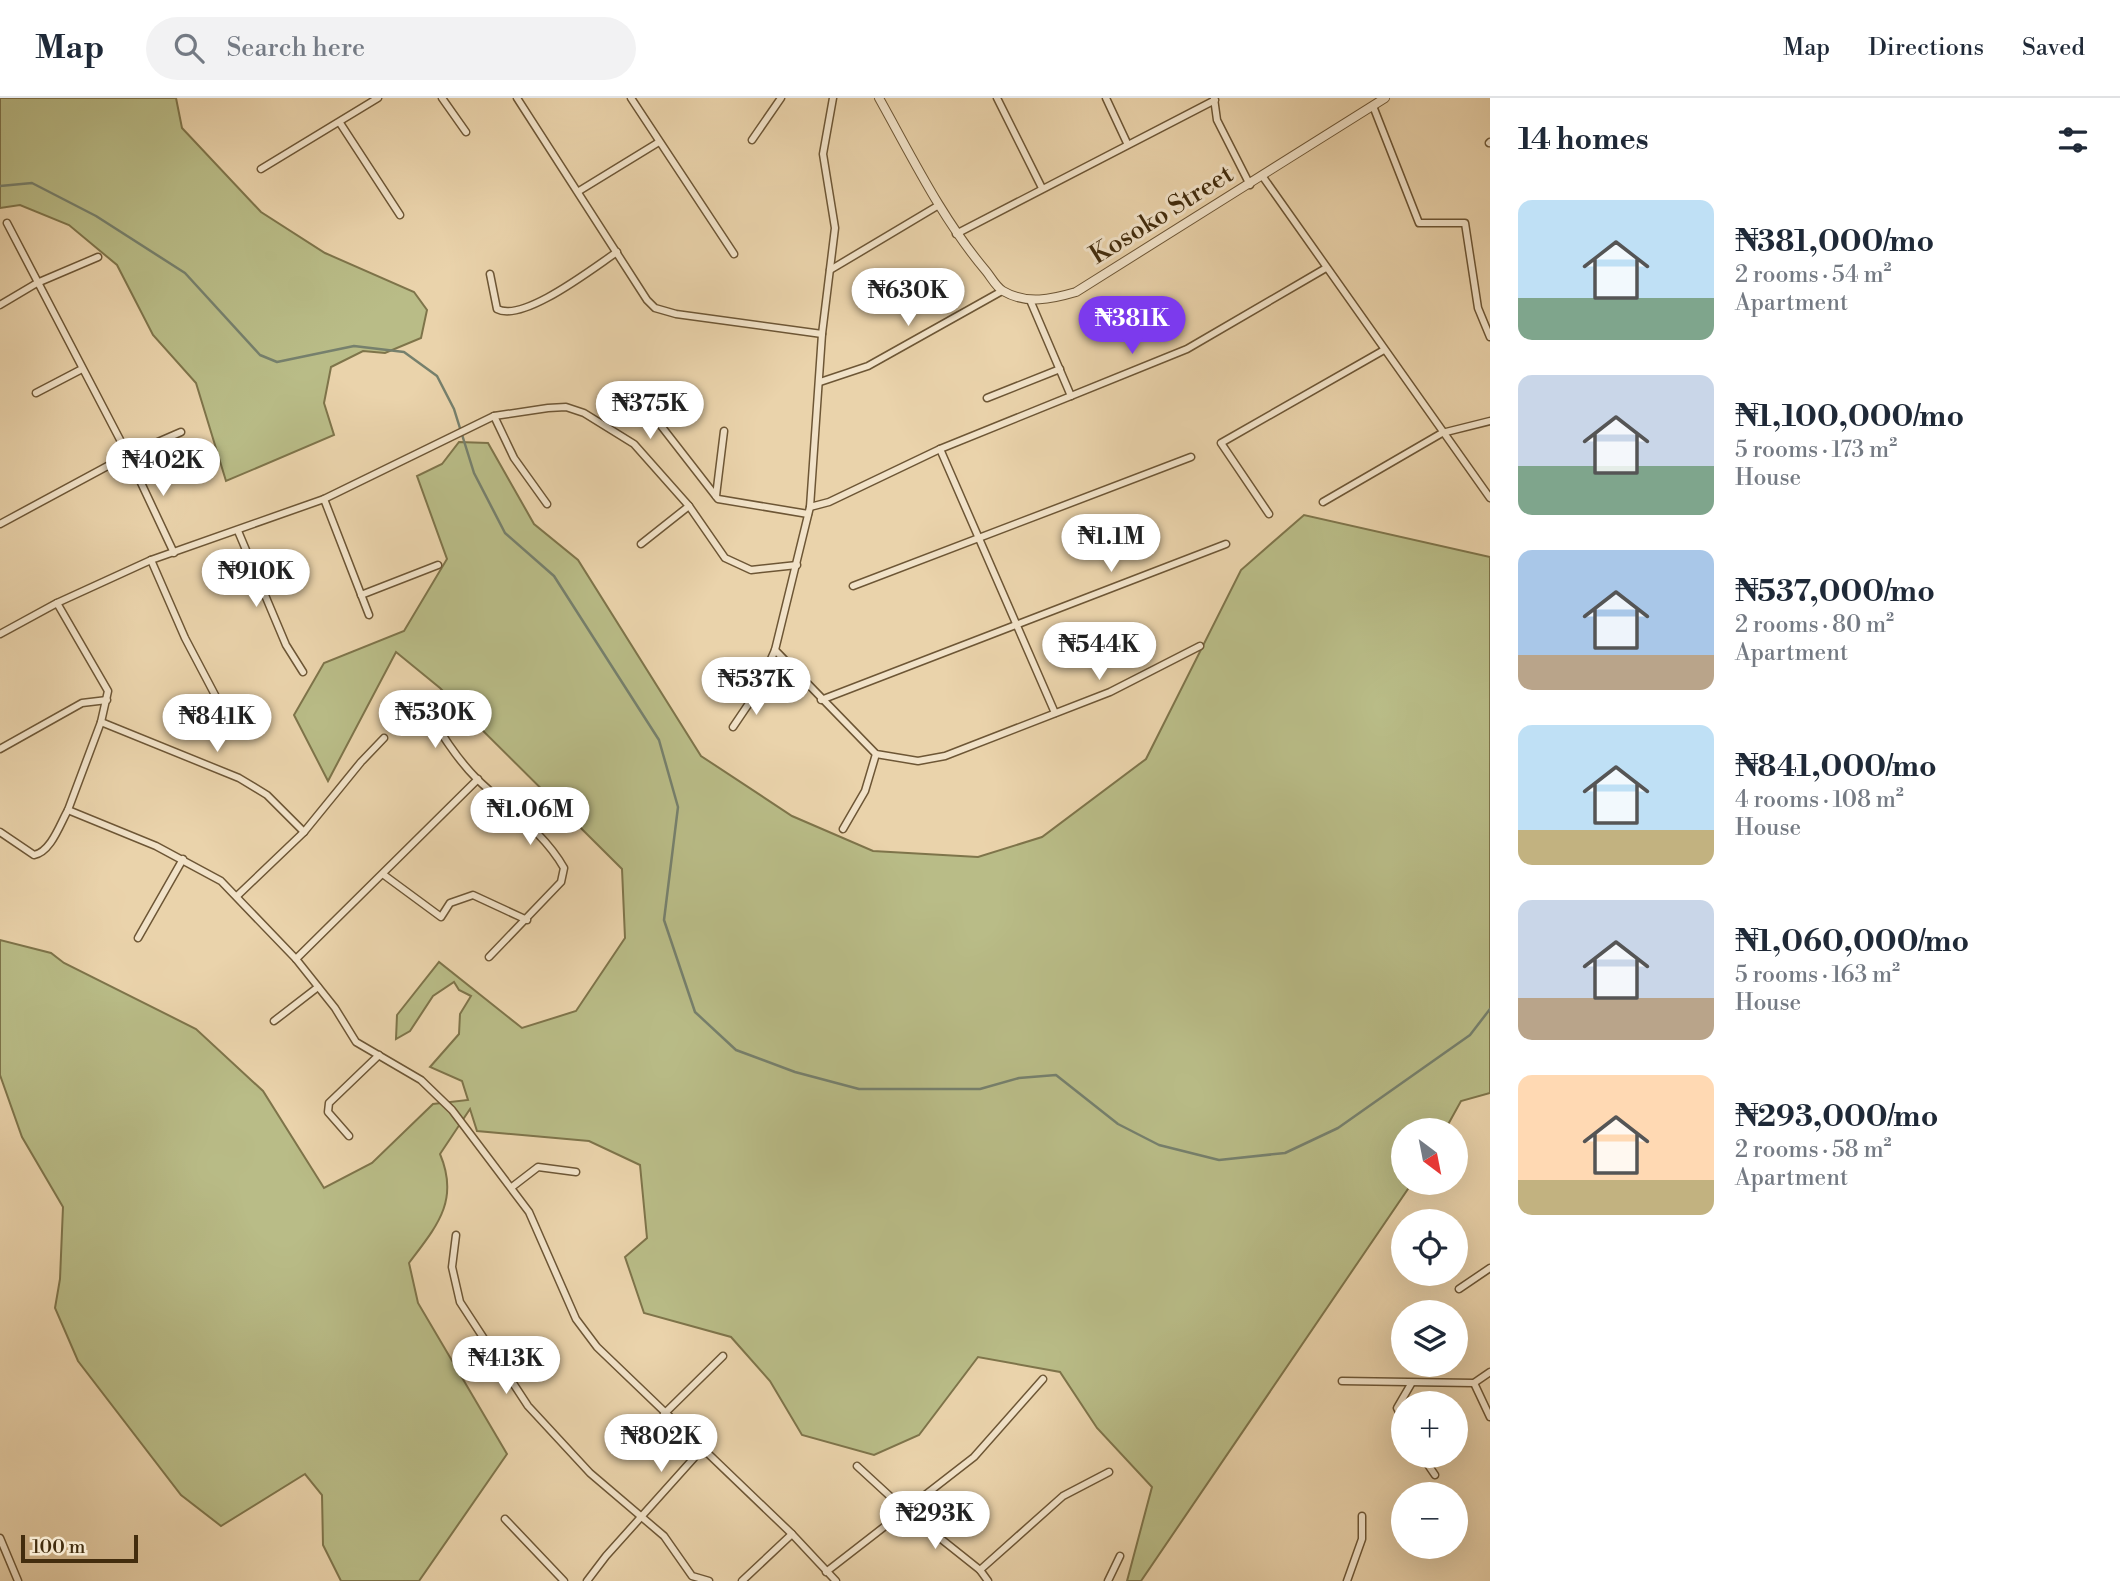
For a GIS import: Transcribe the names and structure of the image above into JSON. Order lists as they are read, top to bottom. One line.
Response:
{"streets":{"street":["Kosoko Street"]},"scale_bar":"100 m","north":"bottom right","page":{"header":"Map","search":"Search here","nav":["Map","Directions","Saved"],"heading":"14 homes","list":[{"name":"₦381,000/mo","note":"2 rooms · 54 m² · Apartment"},{"name":"₦1,100,000/mo","note":"5 rooms · 173 m² · House"},{"name":"₦537,000/mo","note":"2 rooms · 80 m² · Apartment"},{"name":"₦841,000/mo","note":"4 rooms · 108 m² · House"},{"name":"₦1,060,000/mo","note":"5 rooms · 163 m² · House"},{"name":"₦293,000/mo","note":"2 rooms · 58 m² · Apartment"}],"price":["₦630K","₦381K","₦375K","₦402K","₦1.1M","₦910K","₦544K","₦537K","₦530K","₦841K","₦1.06M","₦413K","₦802K","₦293K"],"map_buttons":["+","−"],"scale":"100 m"}}
